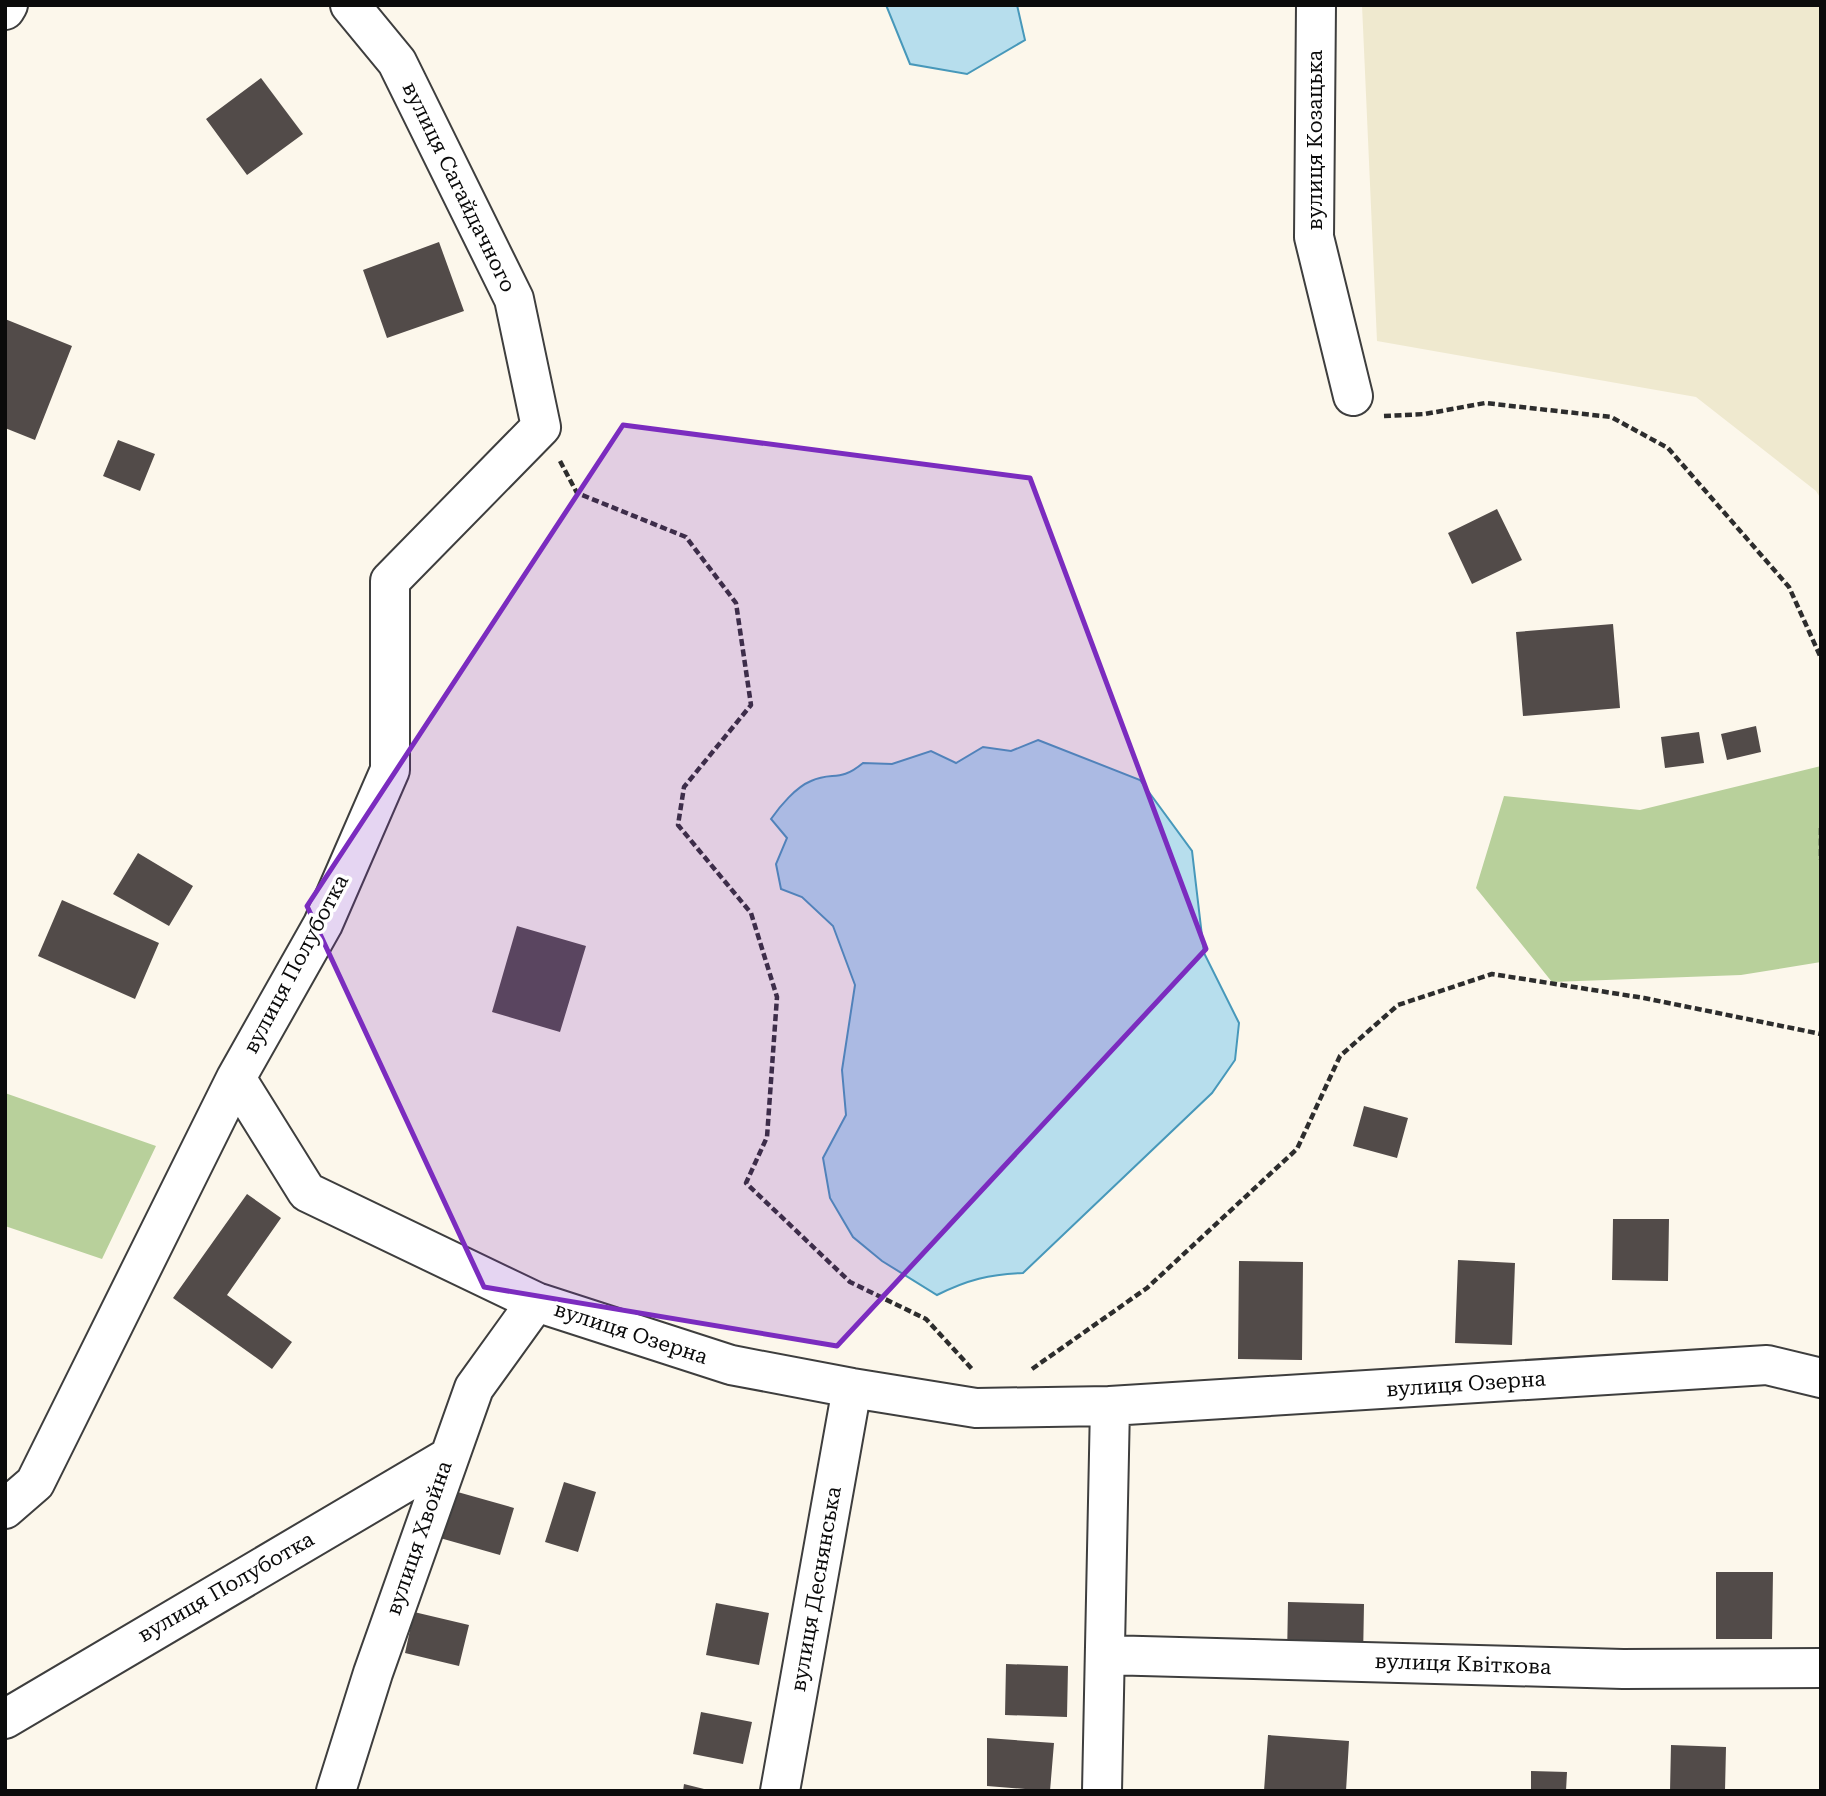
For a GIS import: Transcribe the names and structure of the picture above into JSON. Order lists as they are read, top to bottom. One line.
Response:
{"streets":{"street":["вулиця Козацька","вулиця Сагайдачного","вулиця Полуботка","вулиця Озерна","вулиця Хвойна","вулиця Деснянська","вулиця Квіткова"]},"crossings":[["вулиця Сагайдачного","вулиця Полуботка"],["вулиця Полуботка","вулиця Озерна"],["вулиця Полуботка","вулиця Хвойна"],["вулиця Озерна","вулиця Хвойна"],["вулиця Озерна","вулиця Деснянська"]]}
